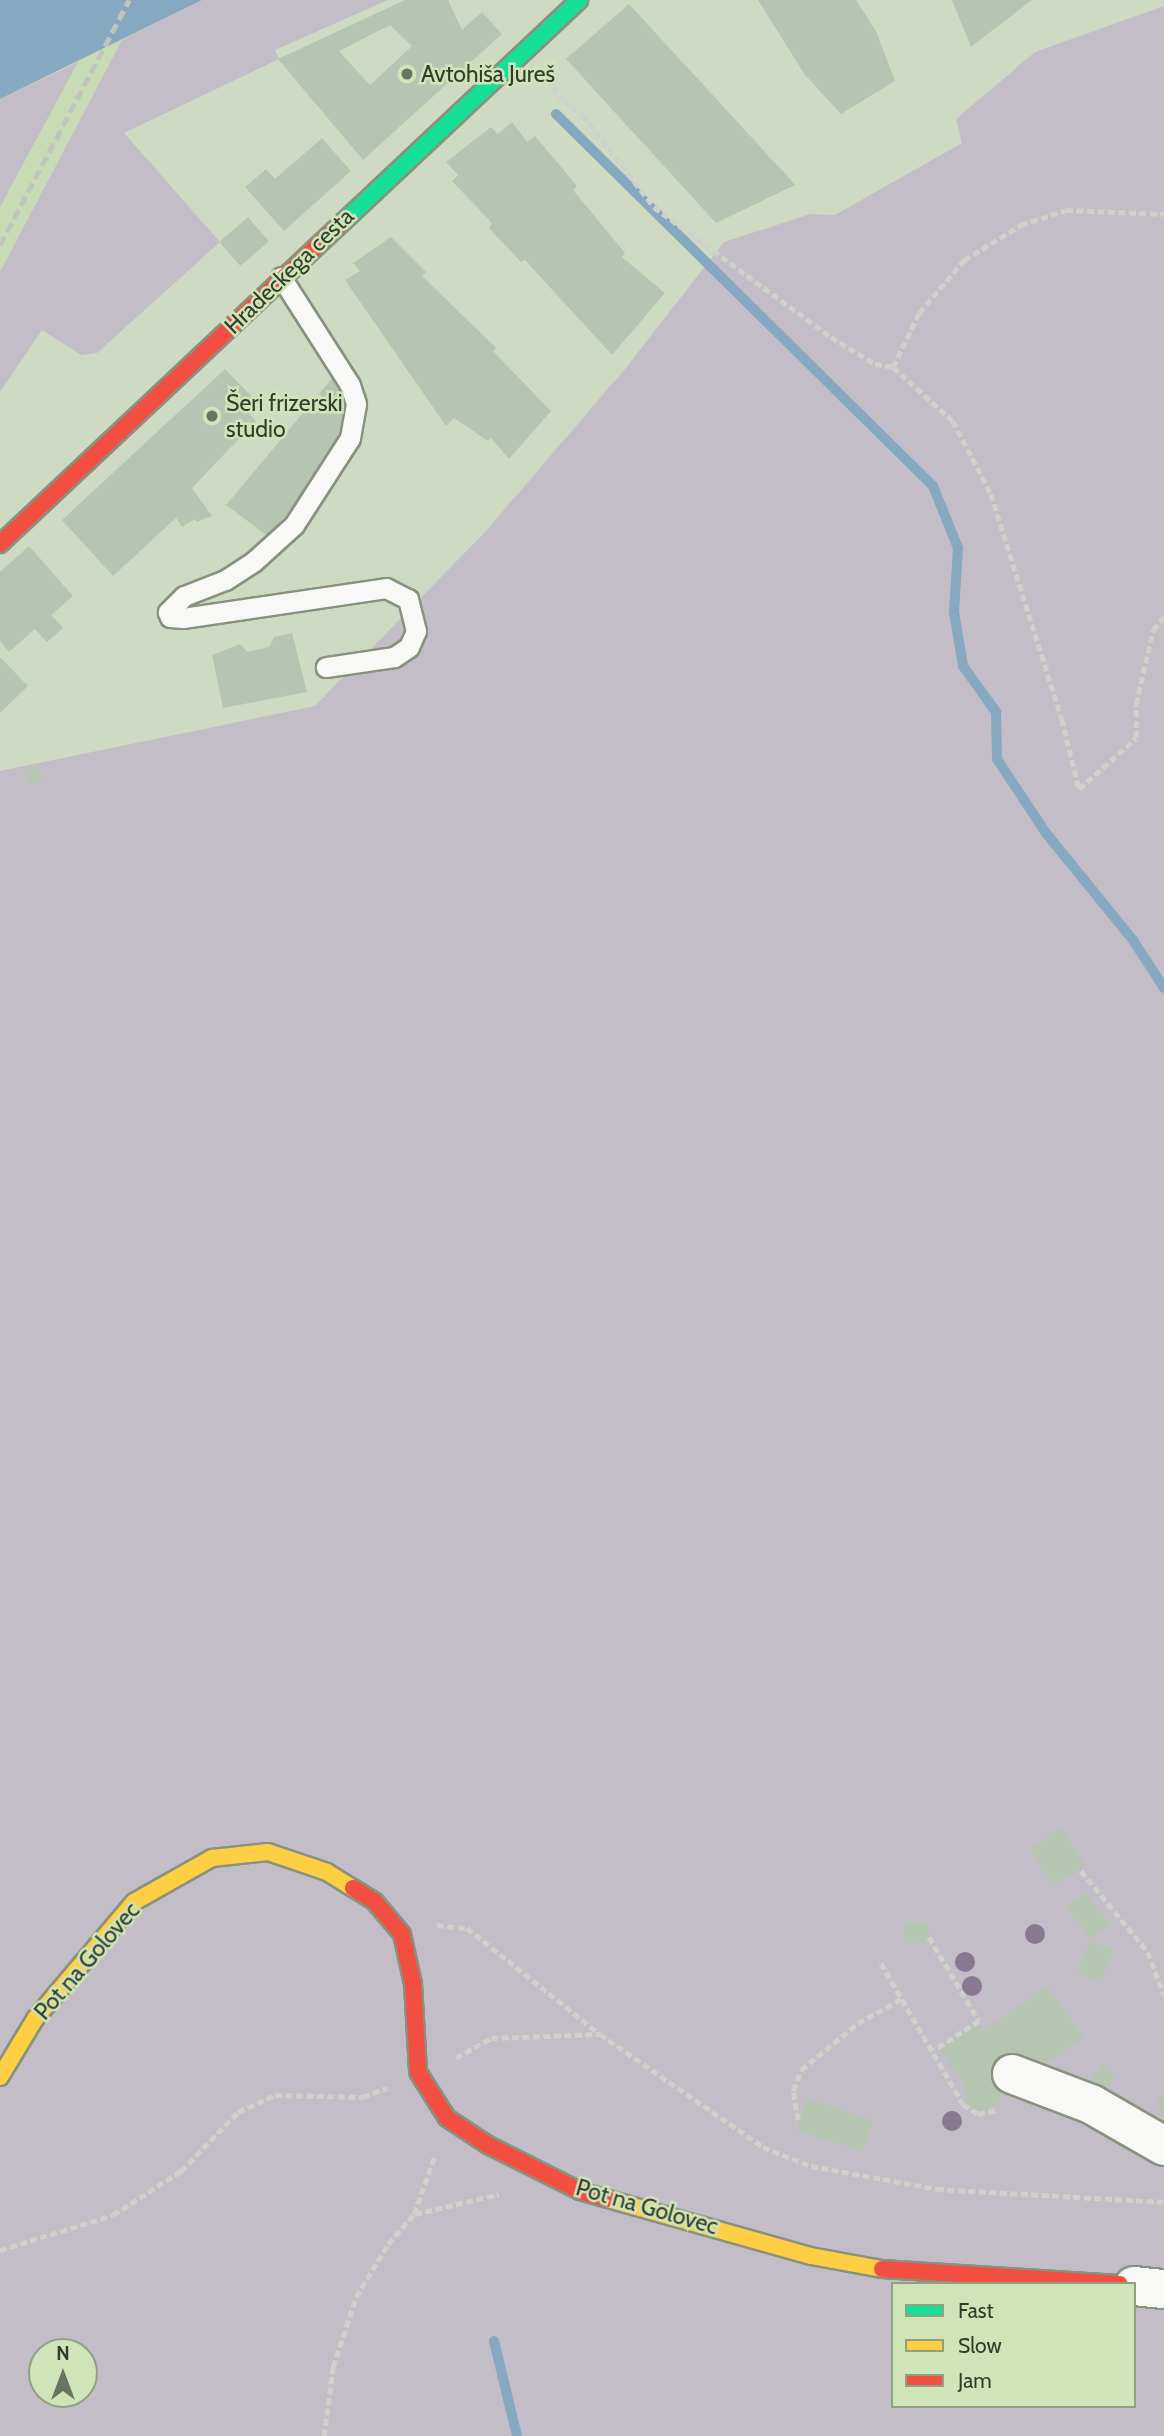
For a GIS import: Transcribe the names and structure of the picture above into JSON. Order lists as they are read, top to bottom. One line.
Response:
{"streets":{"street":["Hradeckega cesta","Pot na Golovec"]},"places":["Avtohiša Jureš","Šeri frizerski studio"],"legend":["Fast","Slow","Jam"],"north":"top"}
